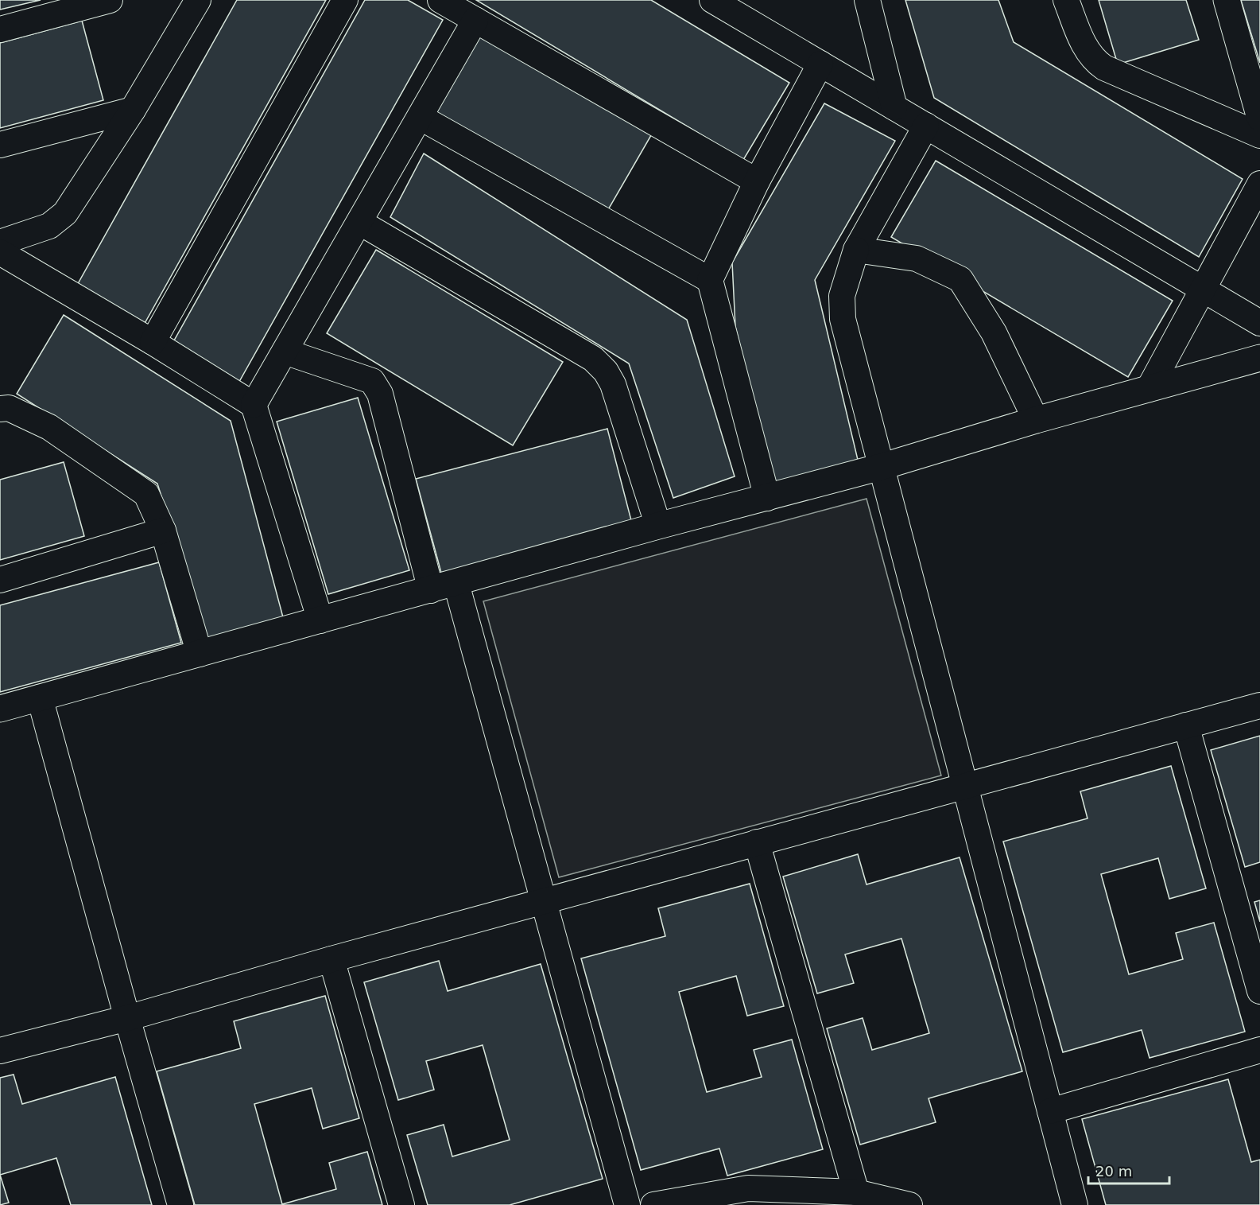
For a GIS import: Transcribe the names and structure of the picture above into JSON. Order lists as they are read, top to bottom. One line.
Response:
{"scale_bar":"20 m"}
